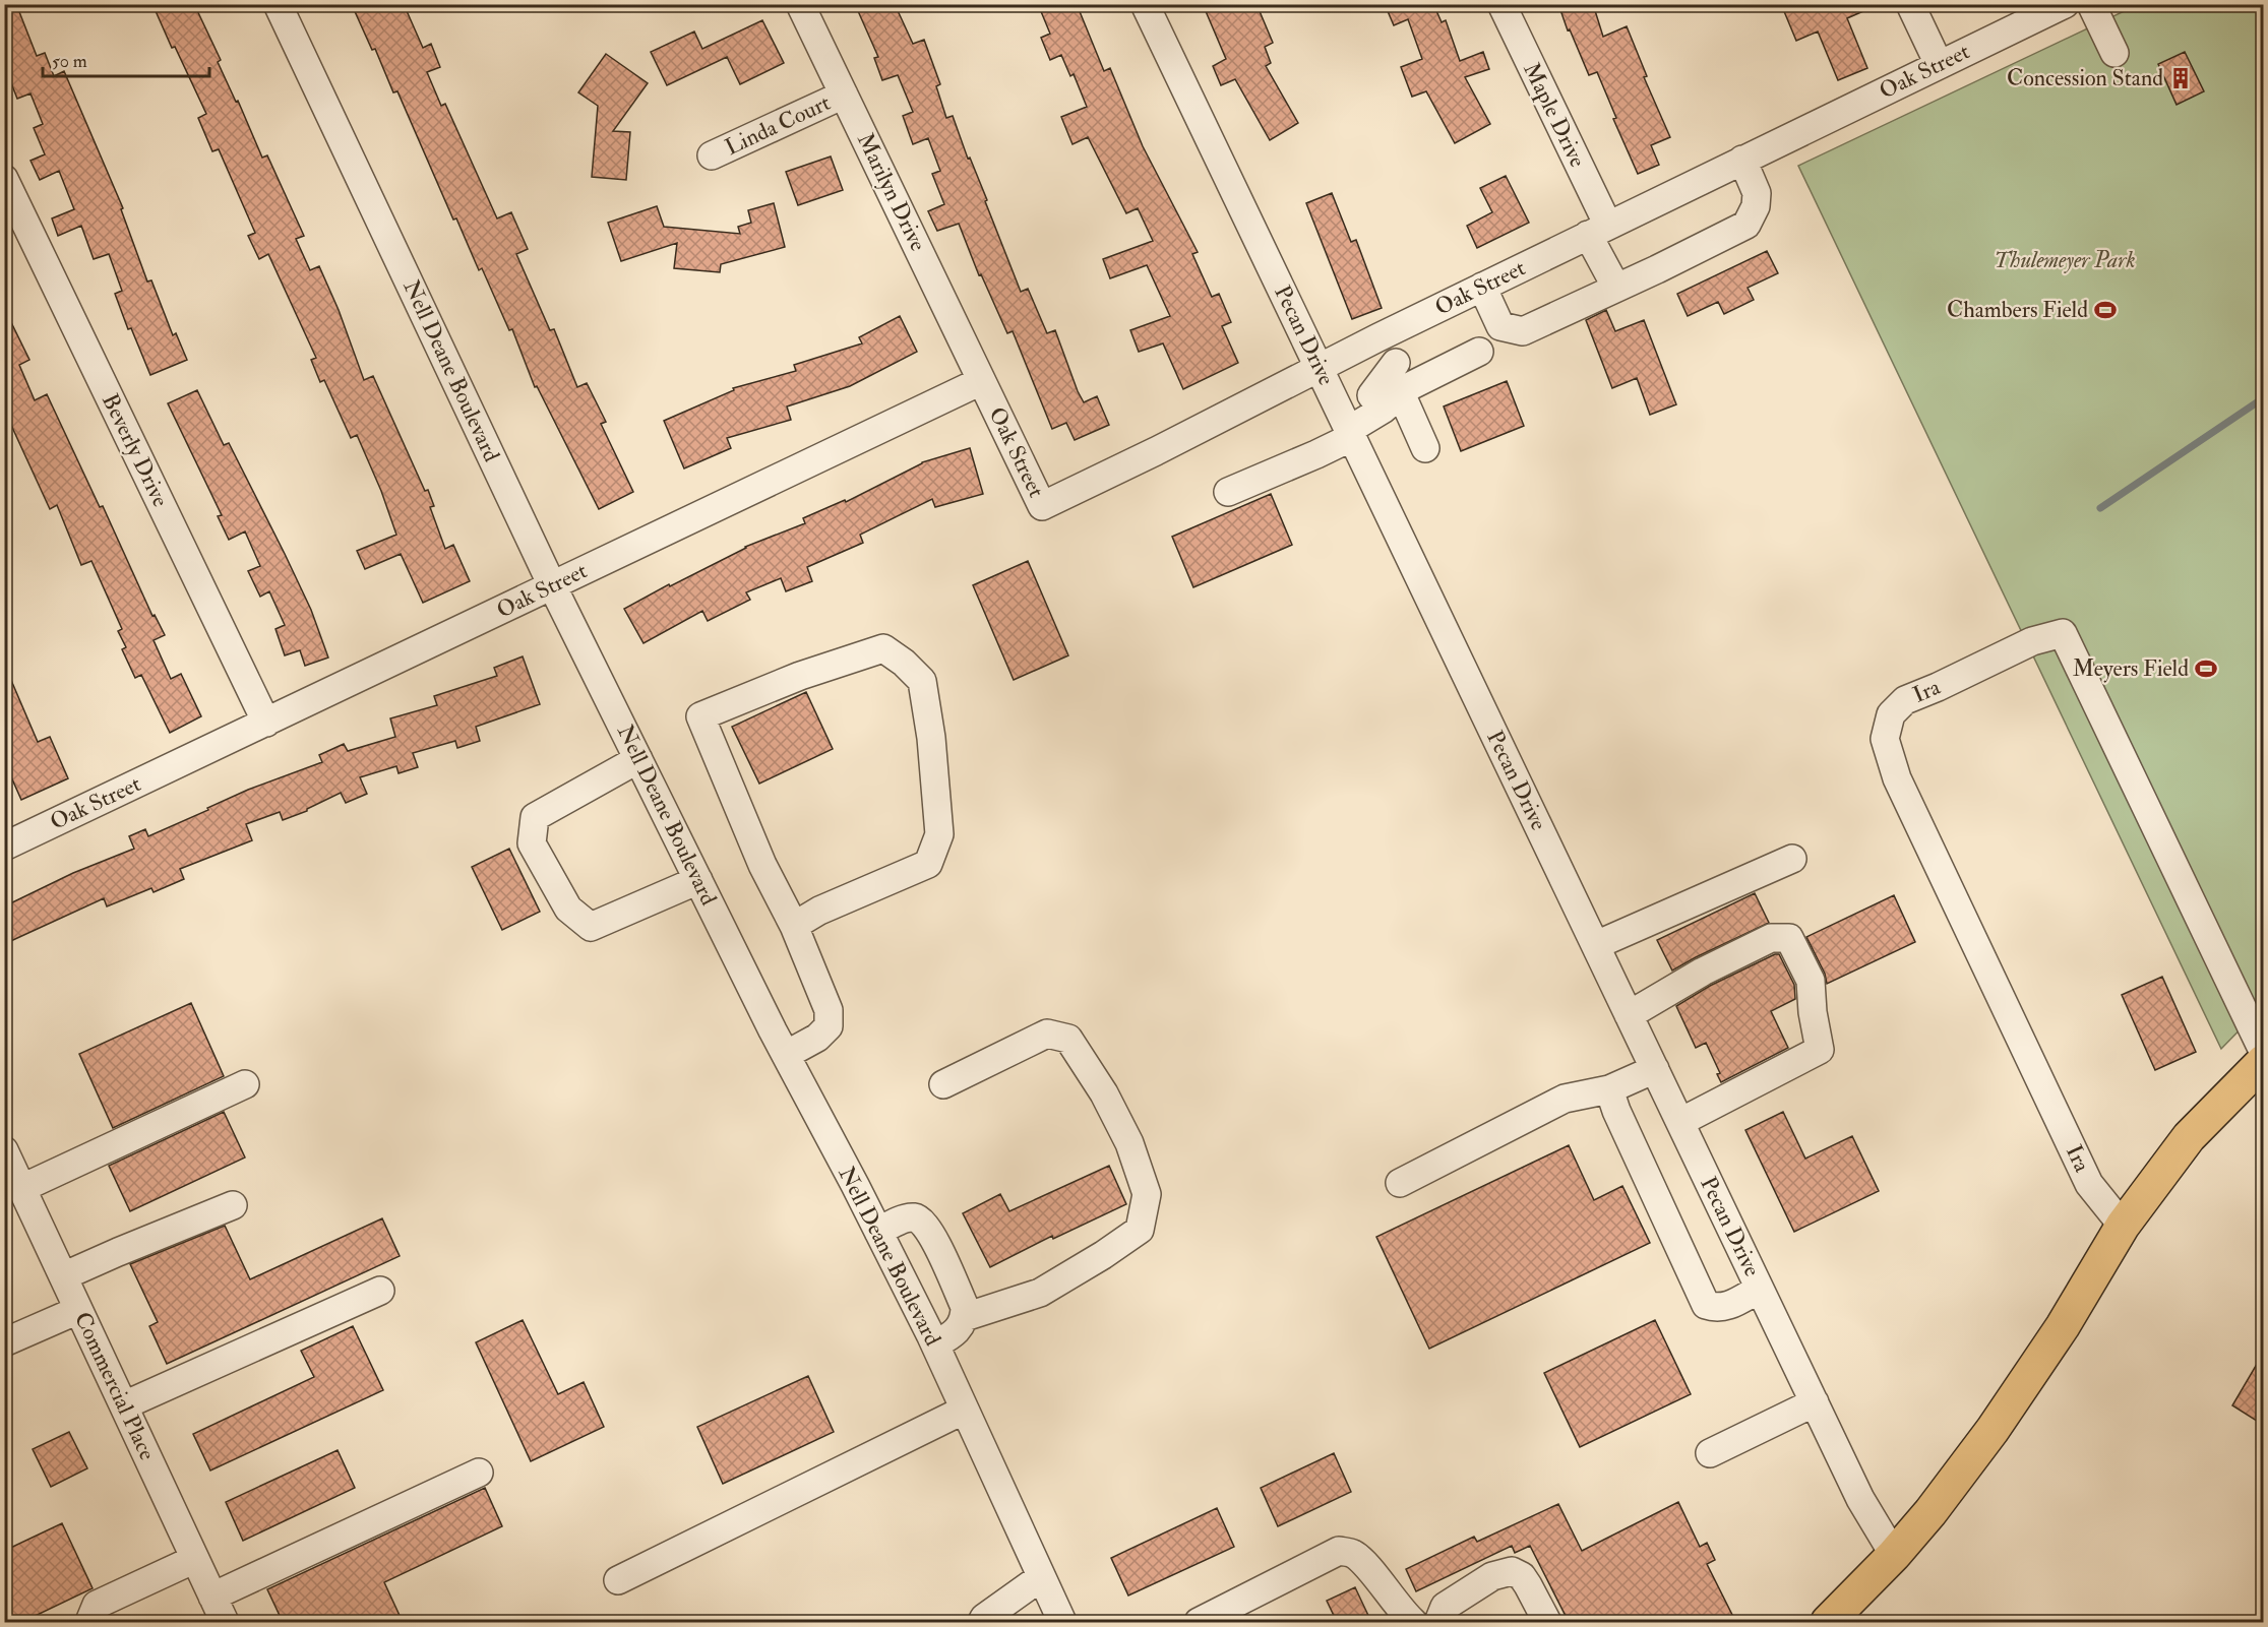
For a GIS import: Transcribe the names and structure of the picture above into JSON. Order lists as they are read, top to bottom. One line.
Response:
{"streets":{"street":["Oak Street","Maple Drive","Linda Court","Marilyn Drive","Pecan Drive","Nell Deane Boulevard","Beverly Drive","Ira","Commercial Place"]},"crossings":[["Oak Street","Maple Drive"],["Oak Street","Marilyn Drive"],["Oak Street","Pecan Drive"],["Oak Street","Nell Deane Boulevard"],["Oak Street","Beverly Drive"],["Linda Court","Marilyn Drive"]],"parks":["Thulemeyer Park"],"places":{"building":["Concession Stand"],"sports":["Chambers Field","Meyers Field"]},"scale_bar":"50 m"}
